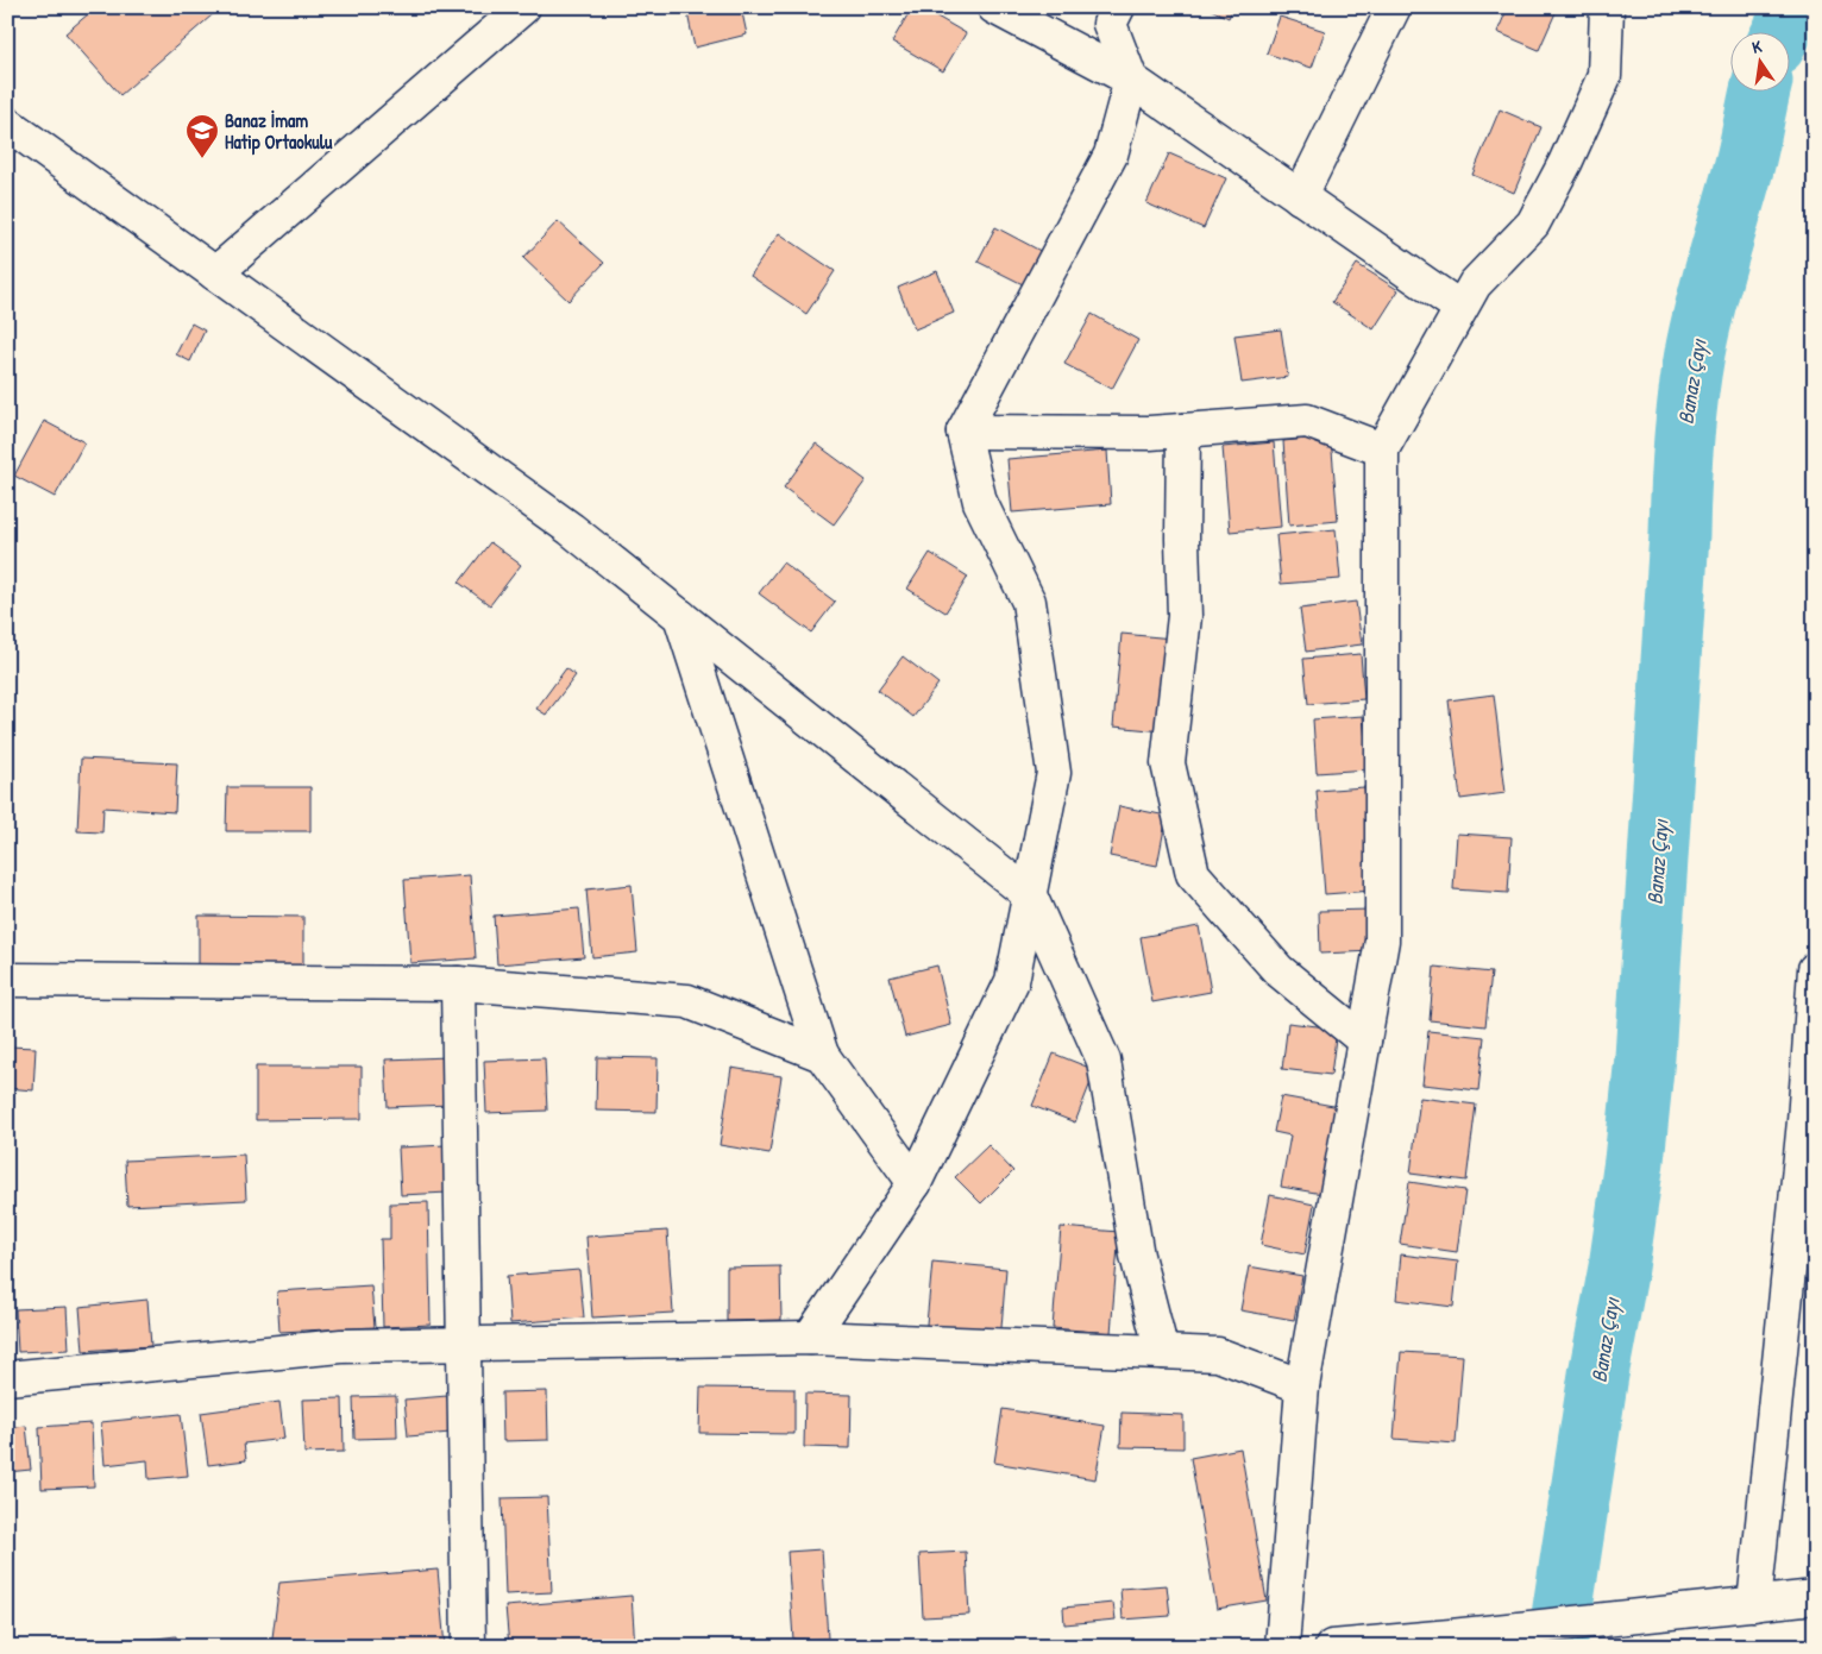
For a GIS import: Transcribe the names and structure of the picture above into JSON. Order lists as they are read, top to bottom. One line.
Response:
{"water":["Banaz Çayı"],"places":{"school or university":["Banaz İmam Hatip Ortaokulu"]},"north":"top"}
